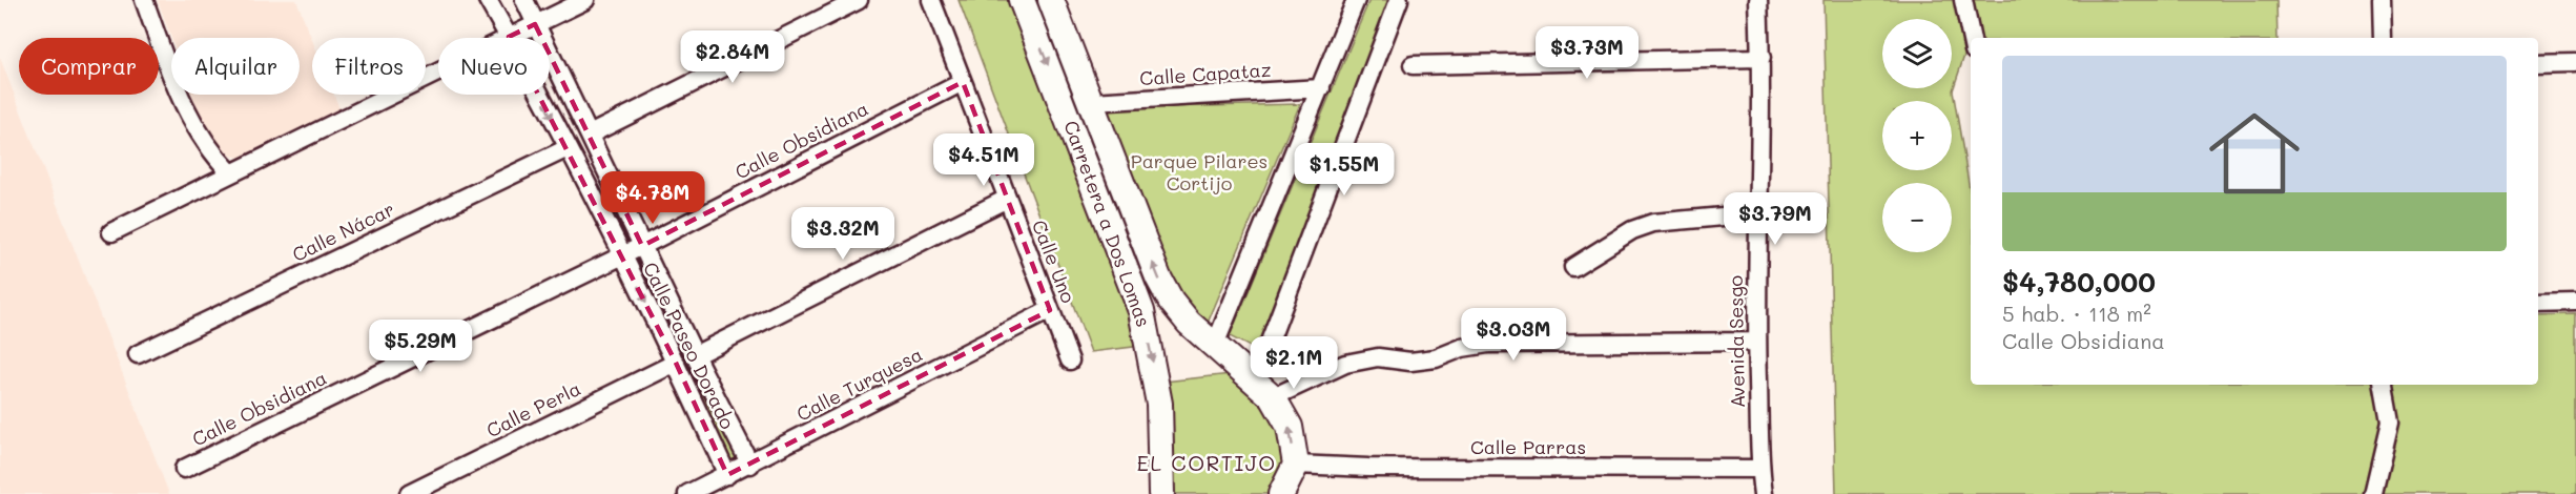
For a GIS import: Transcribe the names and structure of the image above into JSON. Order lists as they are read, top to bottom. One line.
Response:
{"streets":{"main road":["Carretera a Dos Lomas"],"street":["Calle Capataz","Calle Obsidiana","Calle Nácar","Calle Uno","Avenida Sesgo","Calle Paseo Dorado","Calle Turquesa","Calle Perla","Calle Parras"]},"crossings":[["Calle Capataz","Carretera a Dos Lomas"],["Calle Obsidiana","Calle Uno"],["Calle Obsidiana","Calle Paseo Dorado"],["Carretera a Dos Lomas","Calle Parras"],["Calle Nácar","Calle Paseo Dorado"],["Calle Uno","Calle Turquesa"],["Avenida Sesgo","Calle Parras"],["Calle Paseo Dorado","Calle Turquesa"],["Calle Paseo Dorado","Calle Perla"]],"districts":["EL CORTIJO"],"parks":["Parque Pilares Cortijo"],"page":{"map_buttons":["+","−"],"price":["$3.73M","$2.84M","$4.51M","$1.55M","$4.78M","$3.79M","$3.32M","$3.03M","$5.29M","$2.1M"],"chip":["Comprar","Alquilar","Filtros","Nuevo"],"list":[{"name":"$4,780,000","note":"5 hab. · 118 m² · Calle Obsidiana"}]}}
